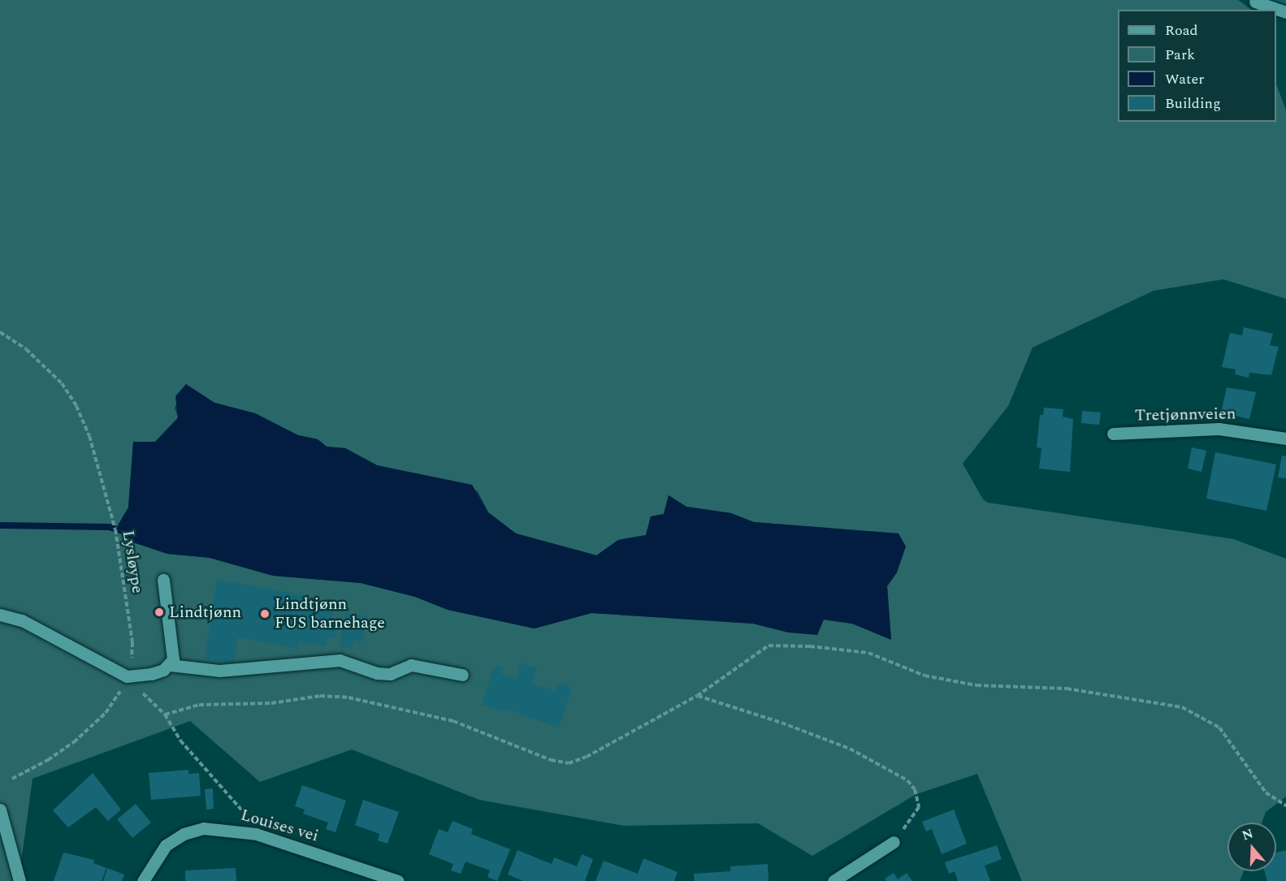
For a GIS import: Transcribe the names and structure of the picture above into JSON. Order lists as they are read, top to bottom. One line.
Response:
{"streets":{"street":["Tretjønnveien","Louises vei"],"path":["Lysløype"]},"places":["Lindtjønn","Lindtjønn FUS barnehage"],"legend":["Road","Park","Water","Building"],"north":"top"}
